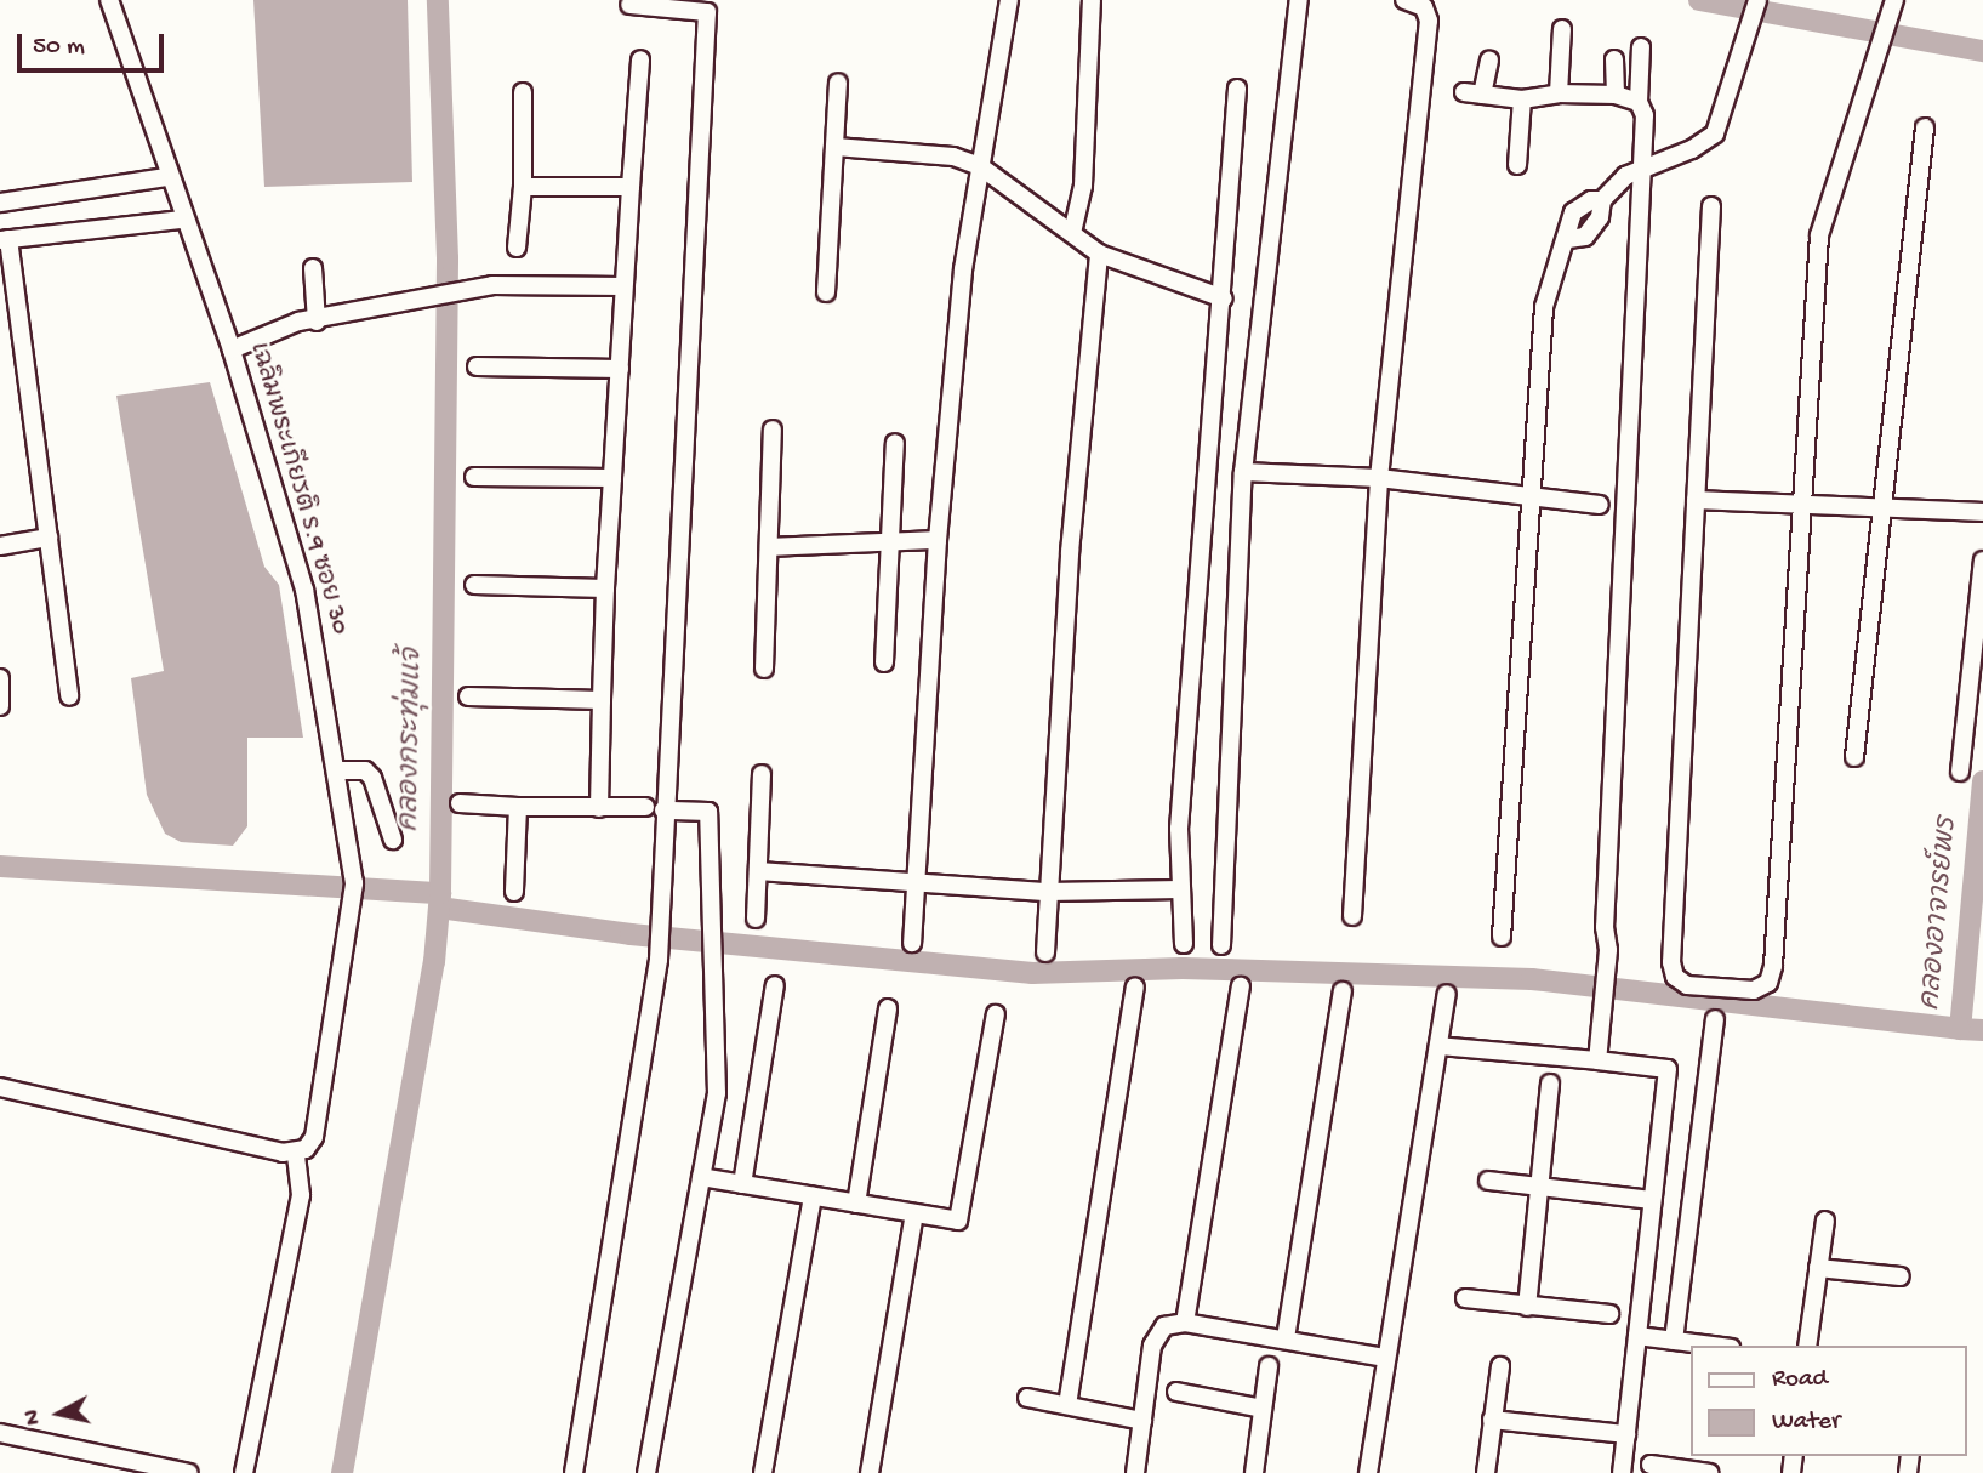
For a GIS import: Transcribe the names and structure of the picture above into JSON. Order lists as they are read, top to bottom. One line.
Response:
{"streets":{"street":["เฉลิมพระเกียรติ ร.9 ซอย 30"]},"water":["คลองกระทุ่มแจ้","คลองอาจารย์พร"],"legend":["Road","Water"],"scale_bar":"50 m","north":"left"}
